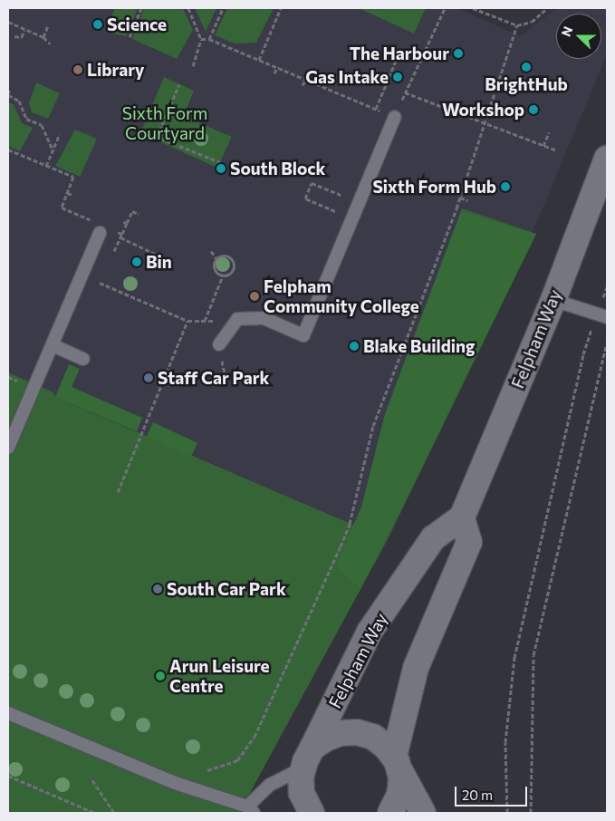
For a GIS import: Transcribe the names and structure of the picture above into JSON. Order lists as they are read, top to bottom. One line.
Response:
{"streets":{"main road":["Felpham Way"]},"parks":["Sixth Form Courtyard"],"places":["Science","The Harbour","BrightHub","Library","Gas Intake","Workshop","South Block","Sixth Form Hub","Bin","Felpham Community College","Blake Building","Staff Car Park","South Car Park","Arun Leisure Centre"],"scale_bar":"20 m","north":"left"}
